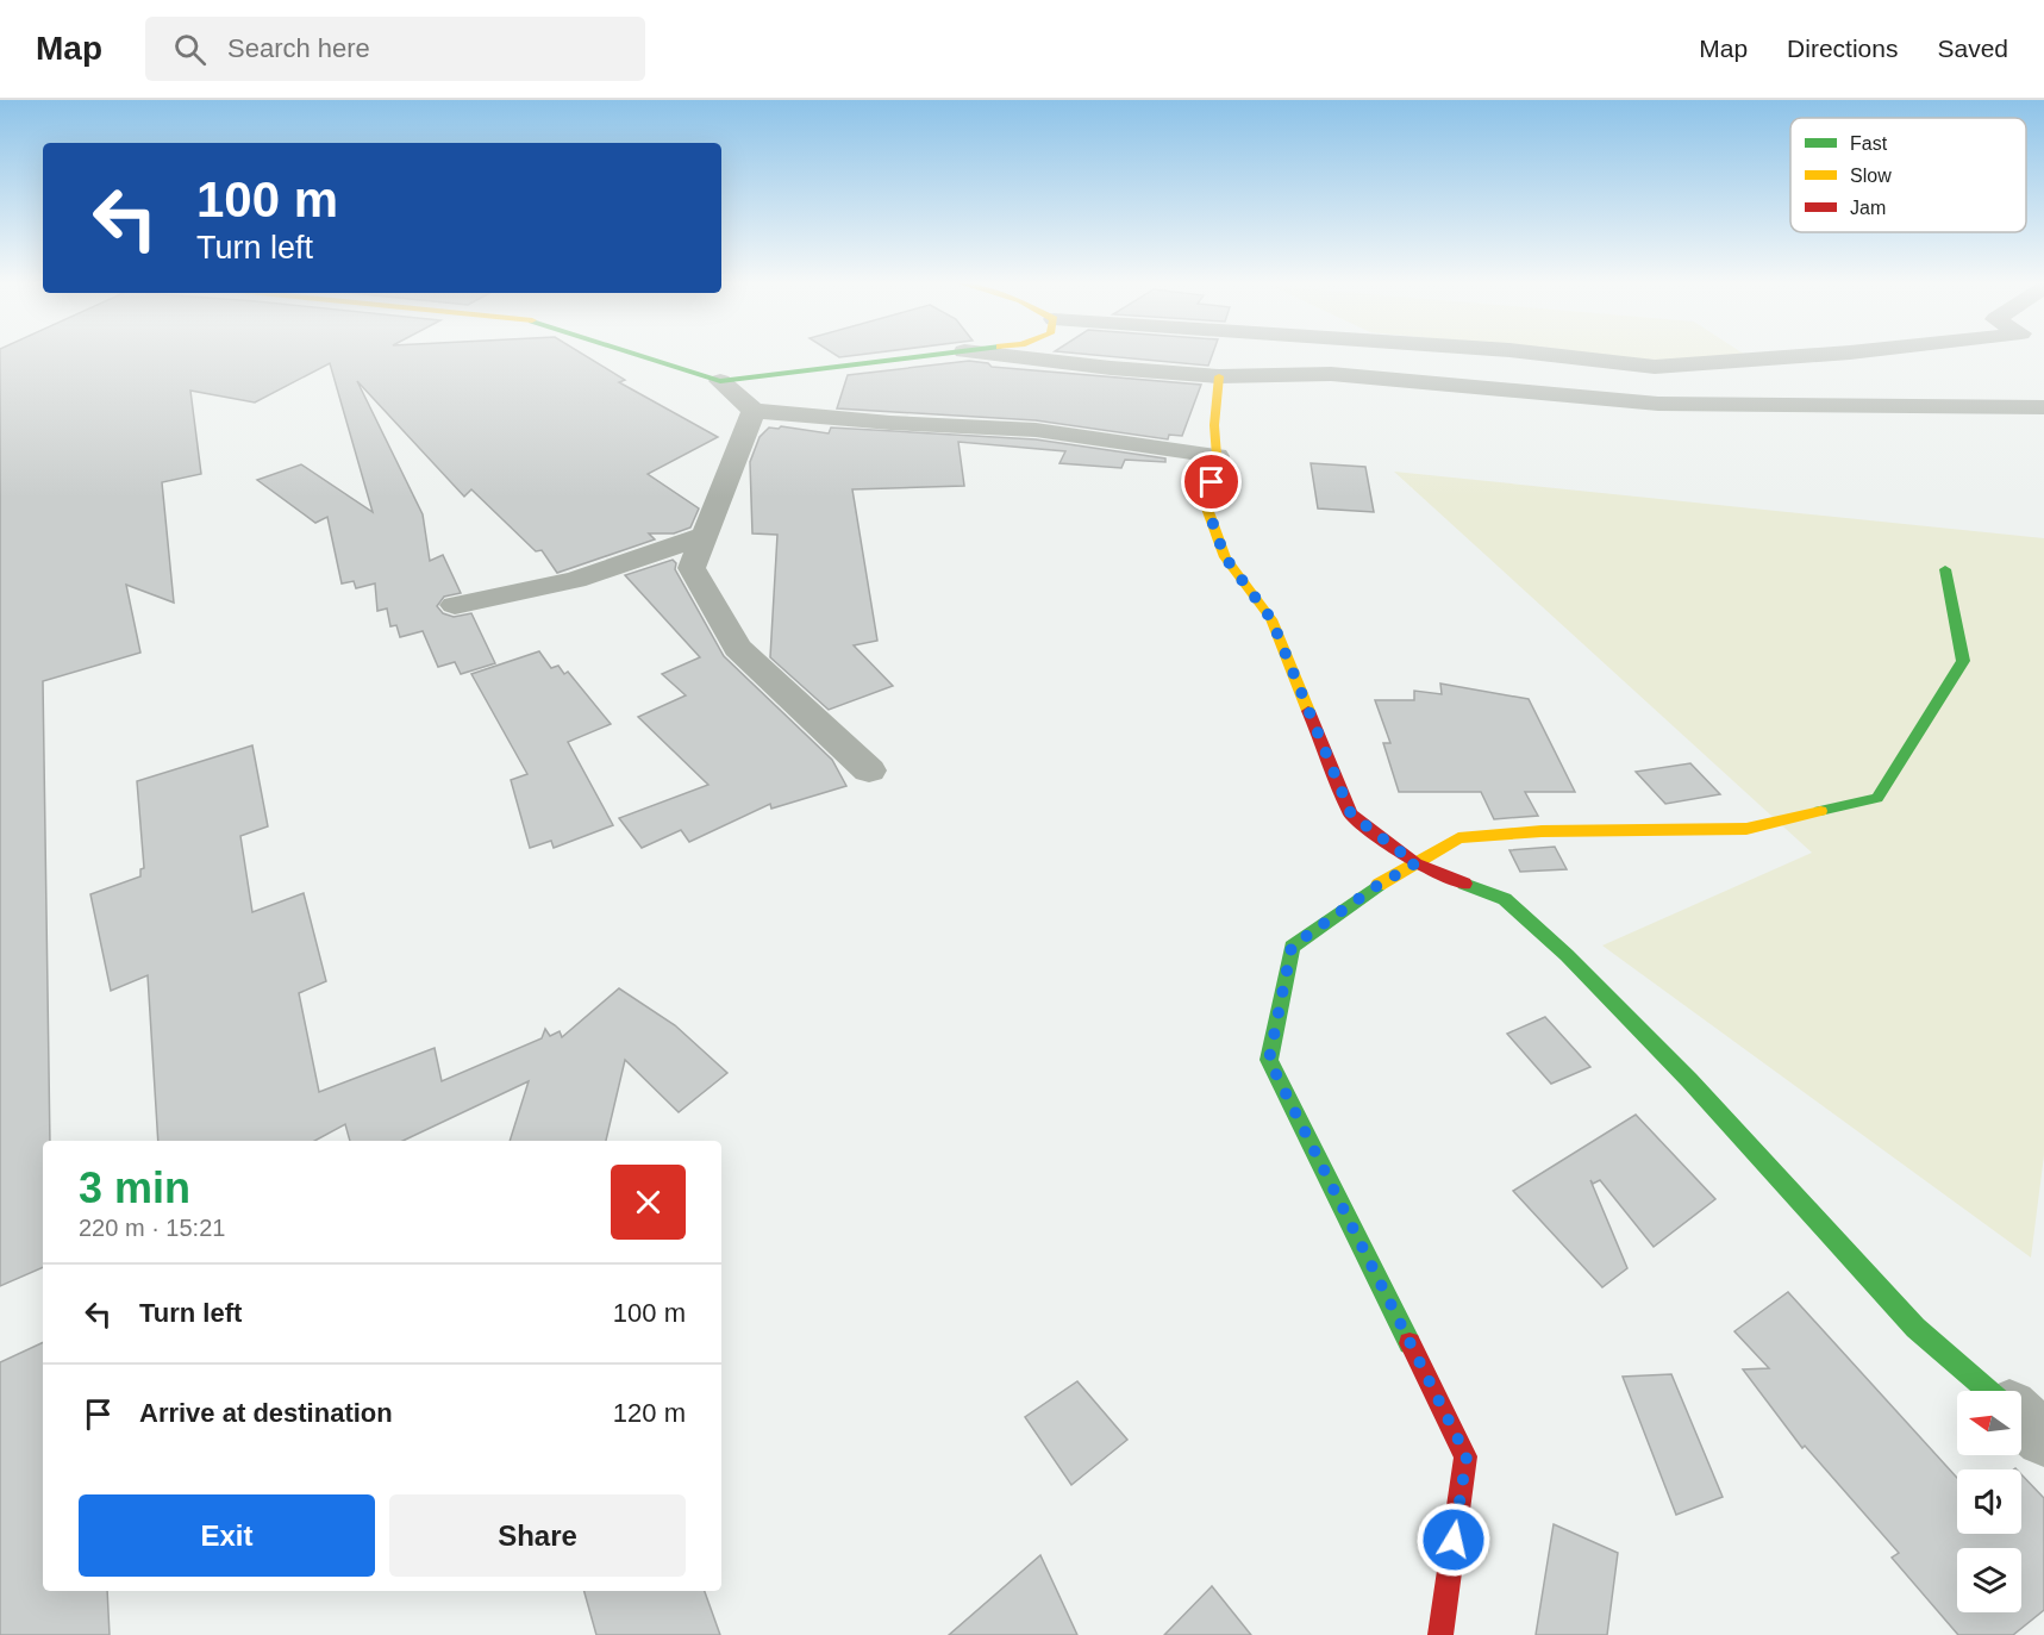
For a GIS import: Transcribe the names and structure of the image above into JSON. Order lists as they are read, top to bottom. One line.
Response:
{"legend":["Fast","Slow","Jam"],"north":"left","page":{"header":"Map","search":"Search here","nav":["Map","Directions","Saved"],"turn":["100 m","Turn left"],"heading":["3 min","220 m · 15:21"],"list":[{"name":"Turn left","value":"100 m"},{"name":"Arrive at destination","value":"120 m"}],"buttons":["Exit","Share"]}}
